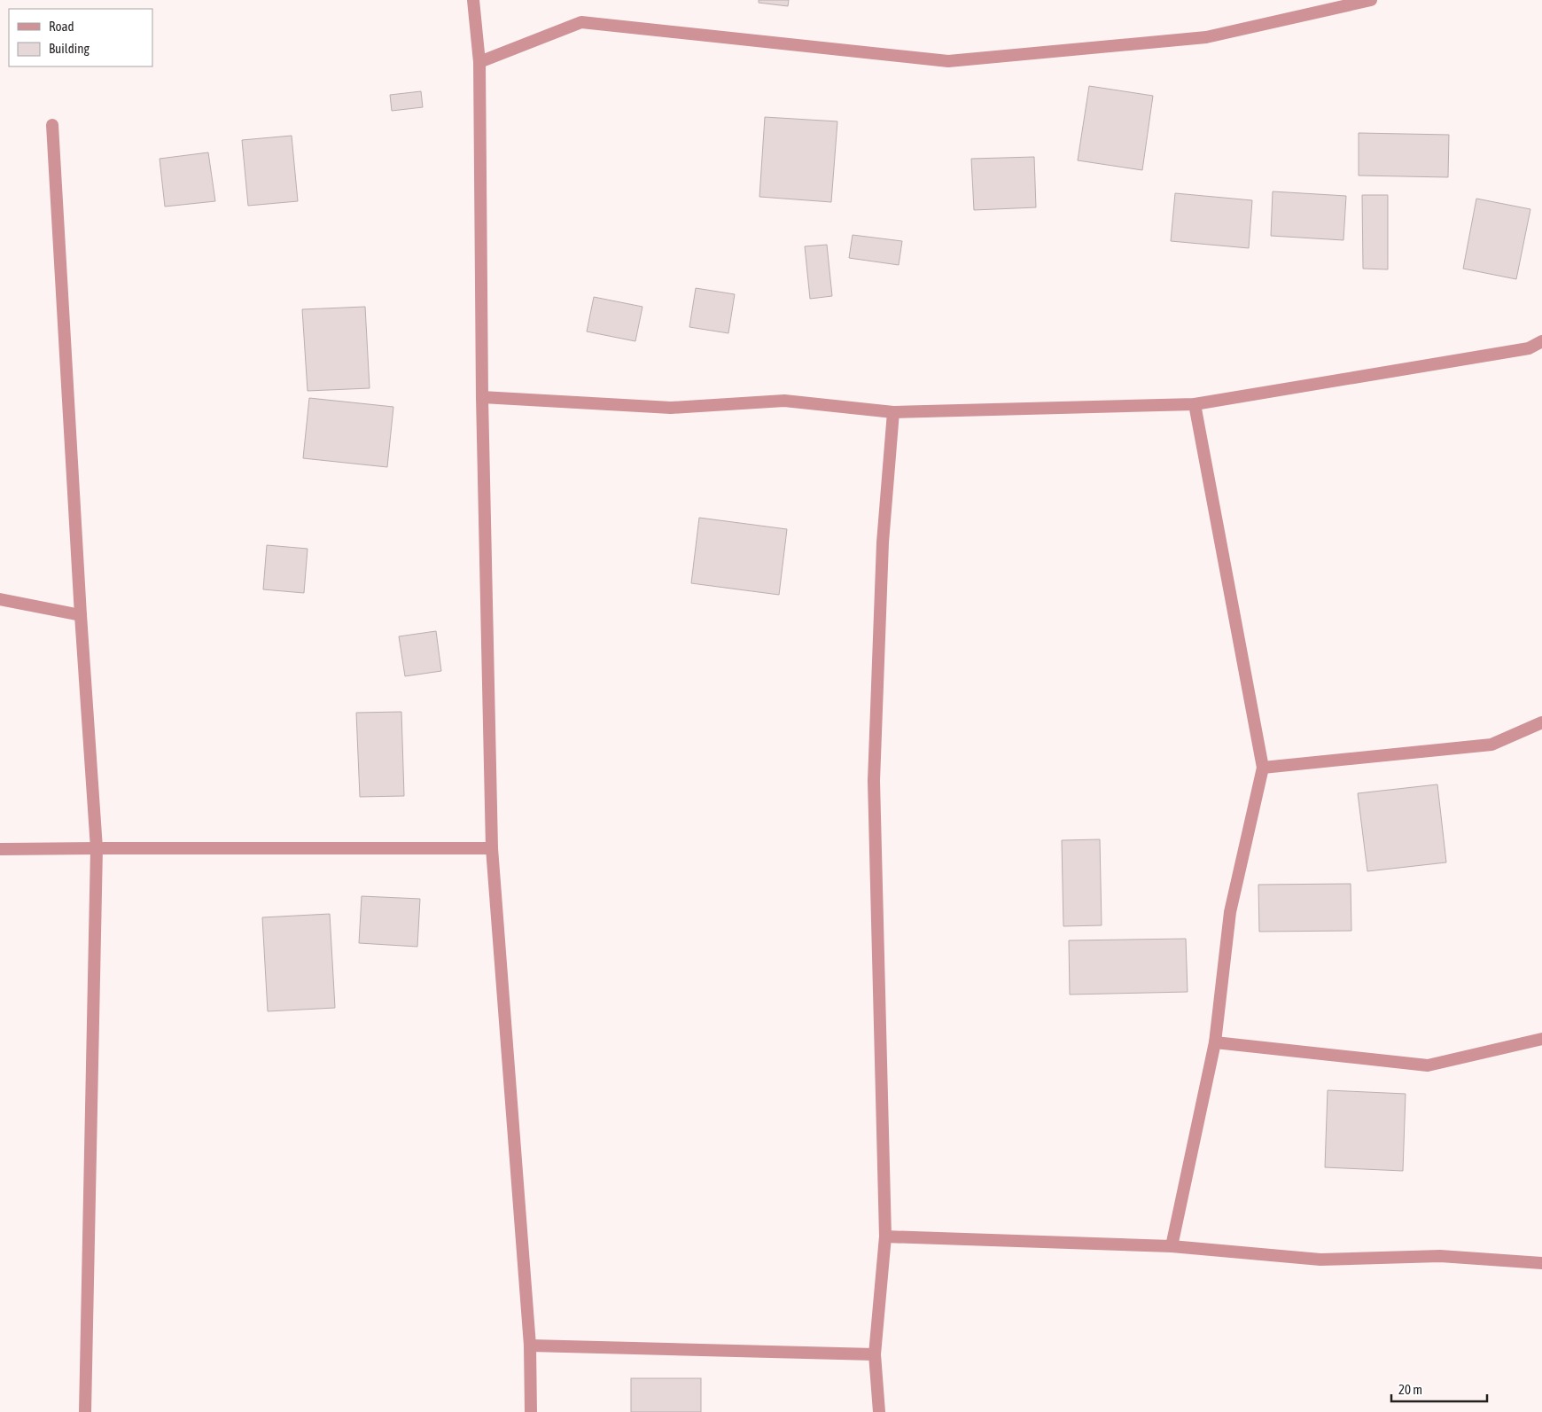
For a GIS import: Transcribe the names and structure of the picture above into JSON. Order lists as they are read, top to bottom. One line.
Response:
{"legend":["Road","Building"],"scale_bar":"20 m"}
